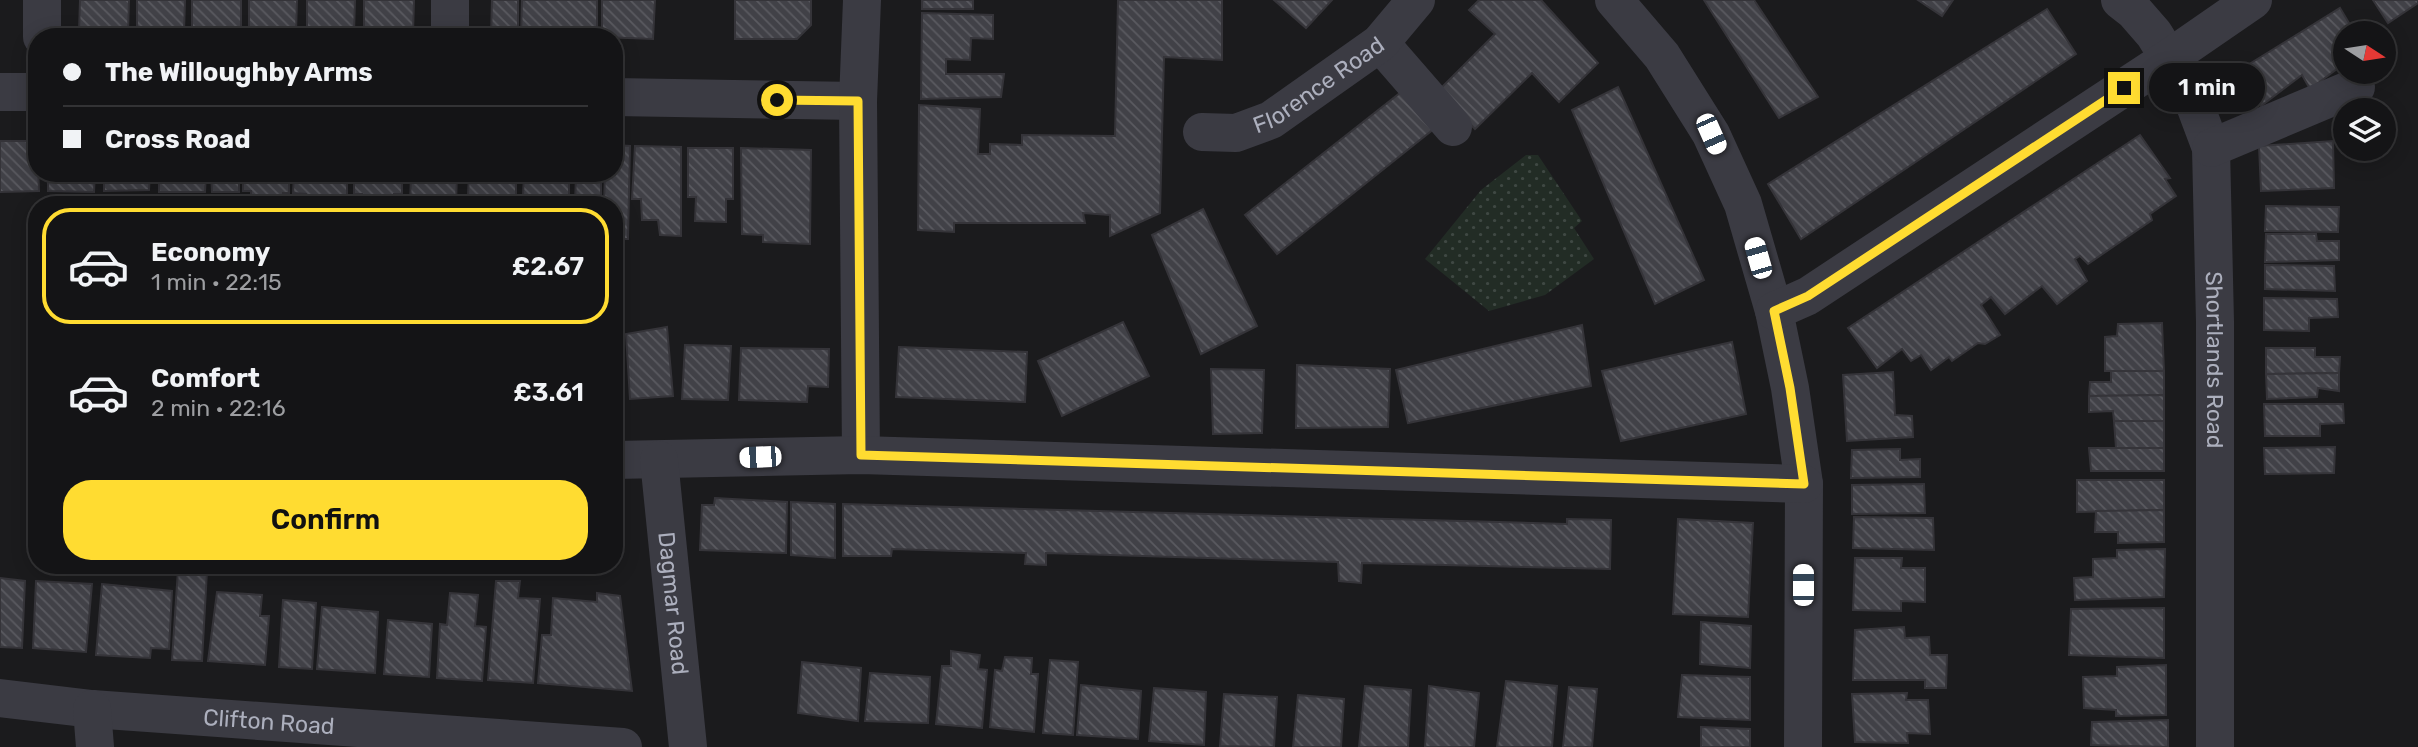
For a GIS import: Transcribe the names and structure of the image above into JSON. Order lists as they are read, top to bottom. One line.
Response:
{"streets":{"street":["Florence Road","Shortlands Road","Dagmar Road","Clifton Road"]},"north":"right","page":{"banner":["The Willoughby Arms","Cross Road"],"bubble":"1 min","list":[{"name":"Economy","note":"1 min · 22:15","value":"£2.67"},{"name":"Comfort","note":"2 min · 22:16","value":"£3.61"}],"buttons":"Confirm"}}
